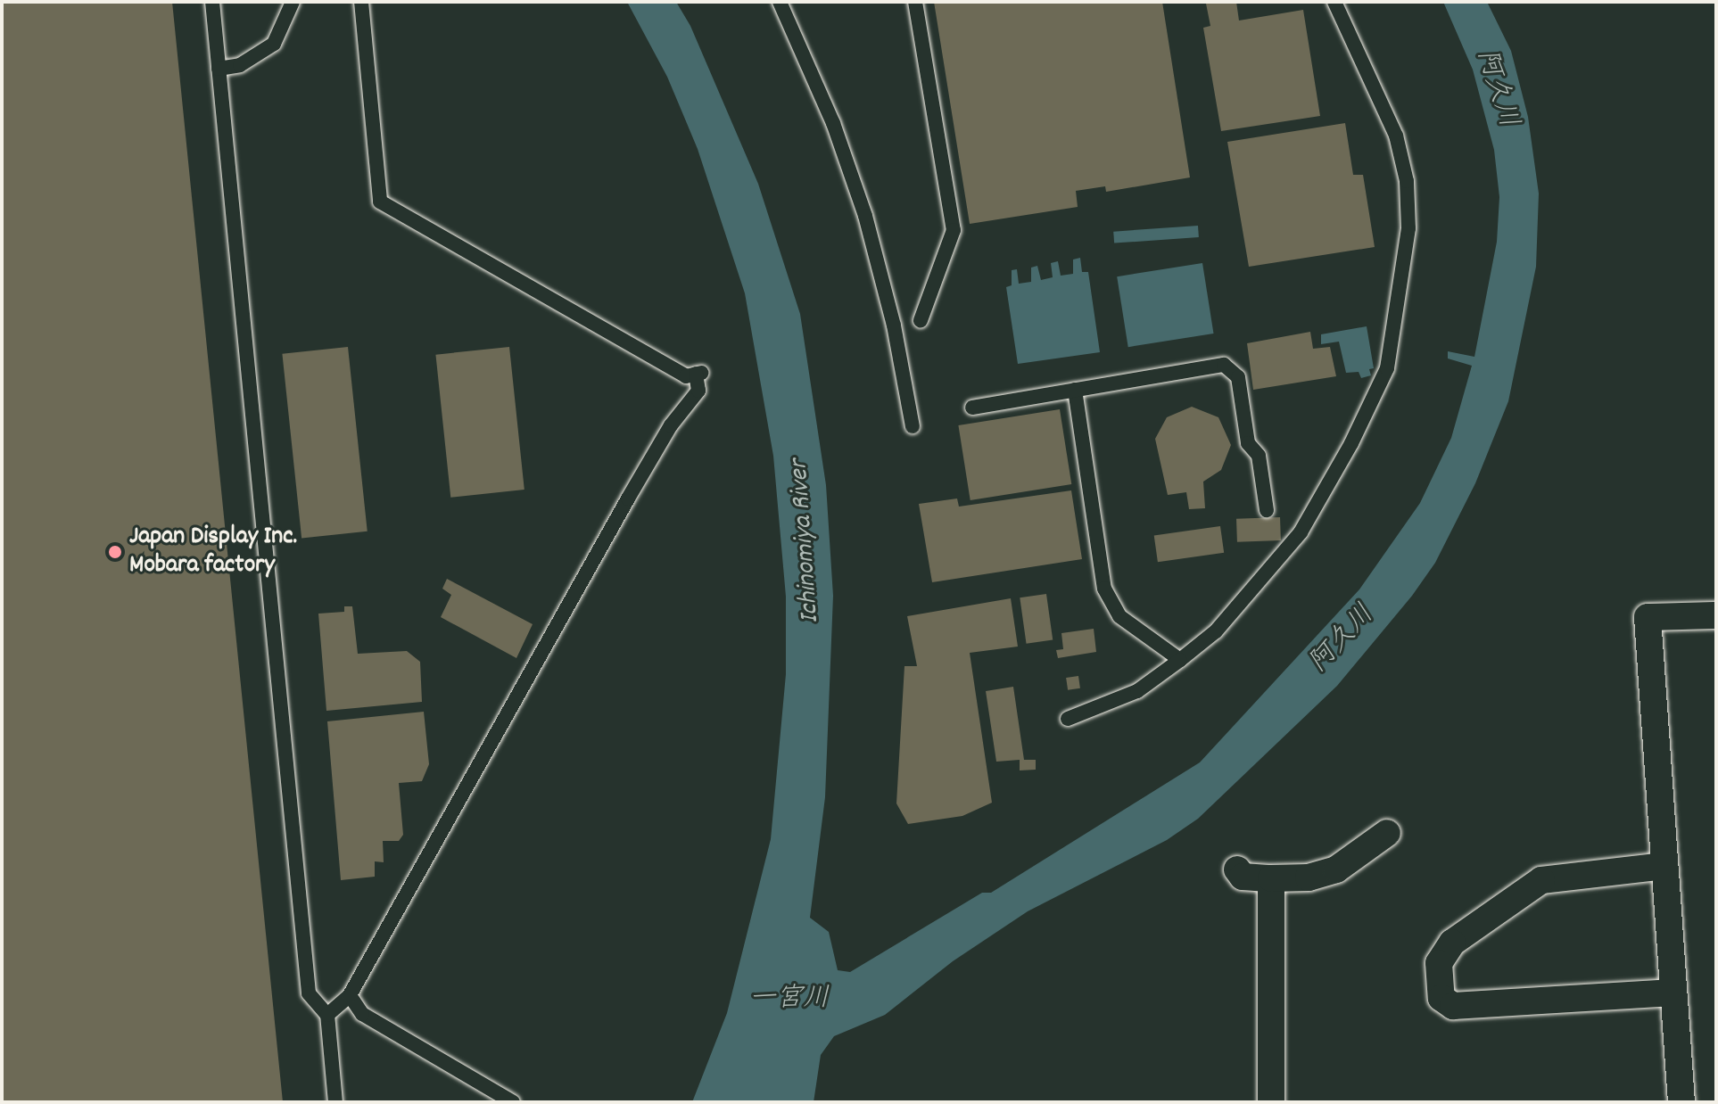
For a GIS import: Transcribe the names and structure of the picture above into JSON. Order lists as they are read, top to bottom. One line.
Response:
{"water":["阿久川","Ichinomiya River","一宮川"],"places":["Japan Display Inc. Mobara factory"]}
